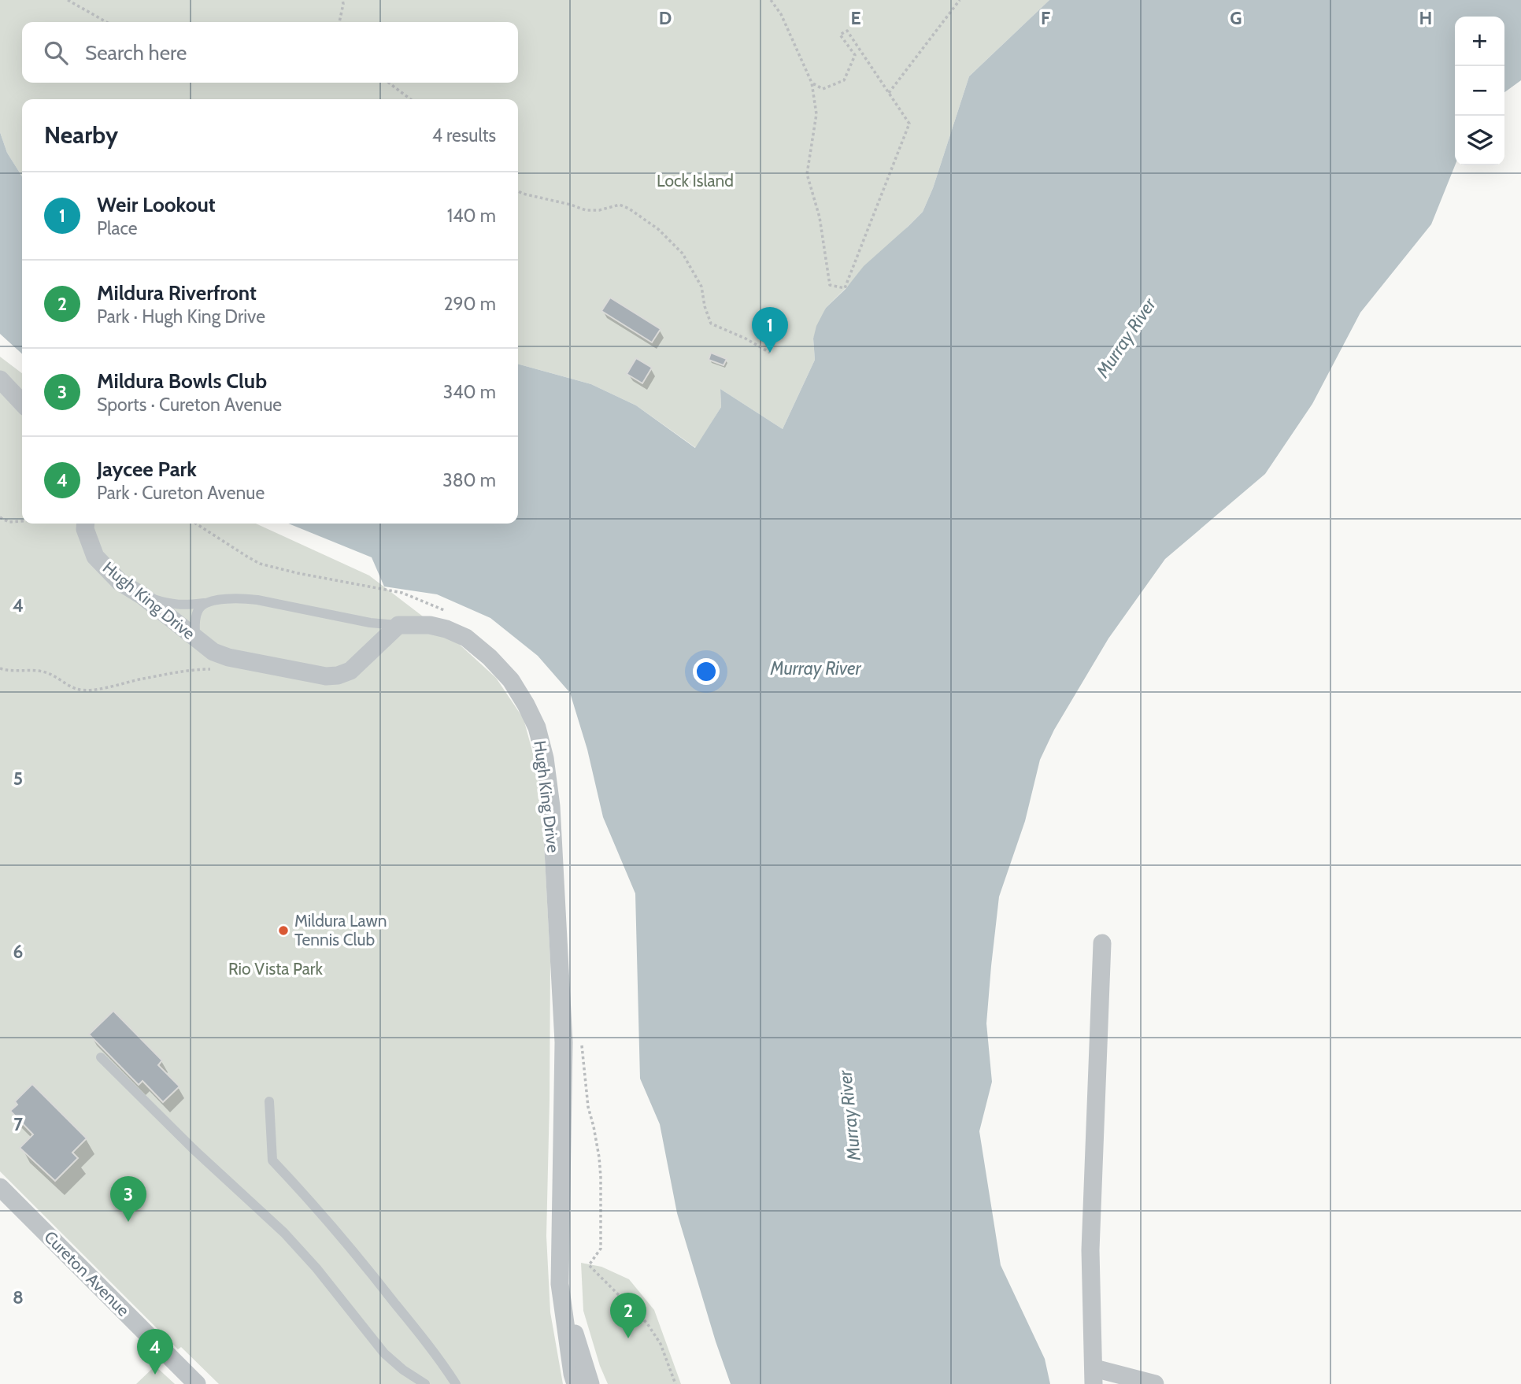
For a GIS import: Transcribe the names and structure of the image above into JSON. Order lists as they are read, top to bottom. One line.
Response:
{"streets":{"street":["Hugh King Drive","Cureton Avenue"]},"water":["Murray River"],"parks":["Lock Island","Rio Vista Park"],"places":["Mildura Lawn Tennis Club"],"page":{"map_buttons":["+","−"],"search":"Search here","heading":["Nearby","4 results"],"list":[{"mark":"1","name":"Weir Lookout","note":"Place","value":"140 m"},{"mark":"2","name":"Mildura Riverfront","note":"Park · Hugh King Drive","value":"290 m"},{"mark":"3","name":"Mildura Bowls Club","note":"Sports · Cureton Avenue","value":"340 m"},{"mark":"4","name":"Jaycee Park","note":"Park · Cureton Avenue","value":"380 m"}],"pins":["1","3","2","4"]},"grid":{"columns":["D","E","F","G","H"],"rows":["4","5","6","7","8"]}}
